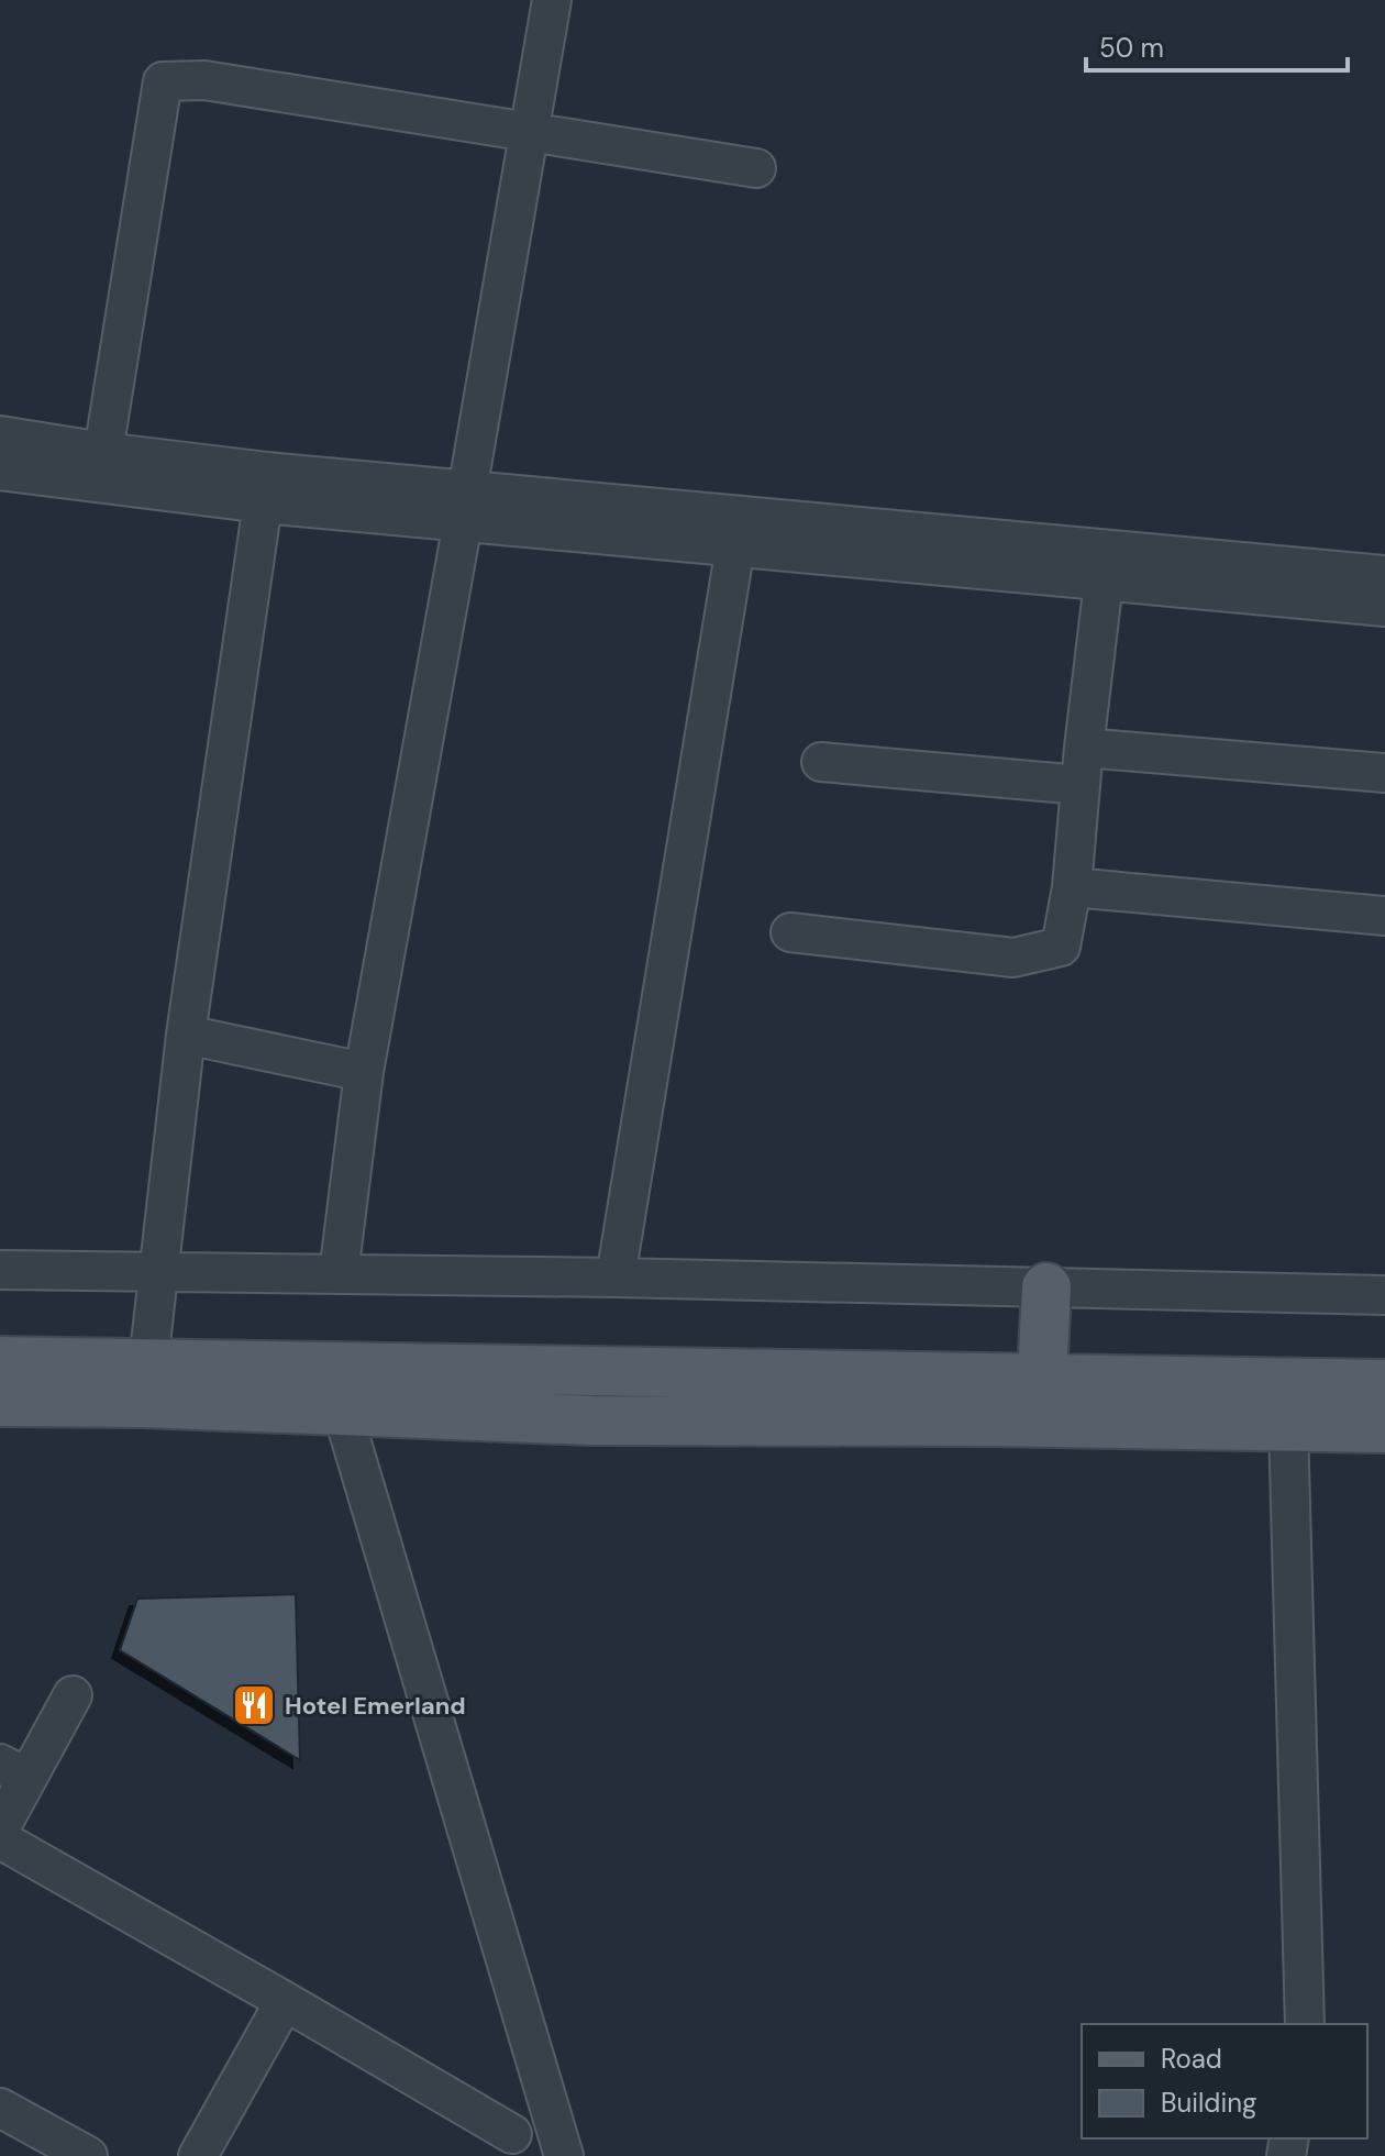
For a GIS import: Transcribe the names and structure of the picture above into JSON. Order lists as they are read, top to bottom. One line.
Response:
{"places":{"restaurant":["Hotel Emerland"]},"legend":["Road","Building"],"scale_bar":"50 m"}
